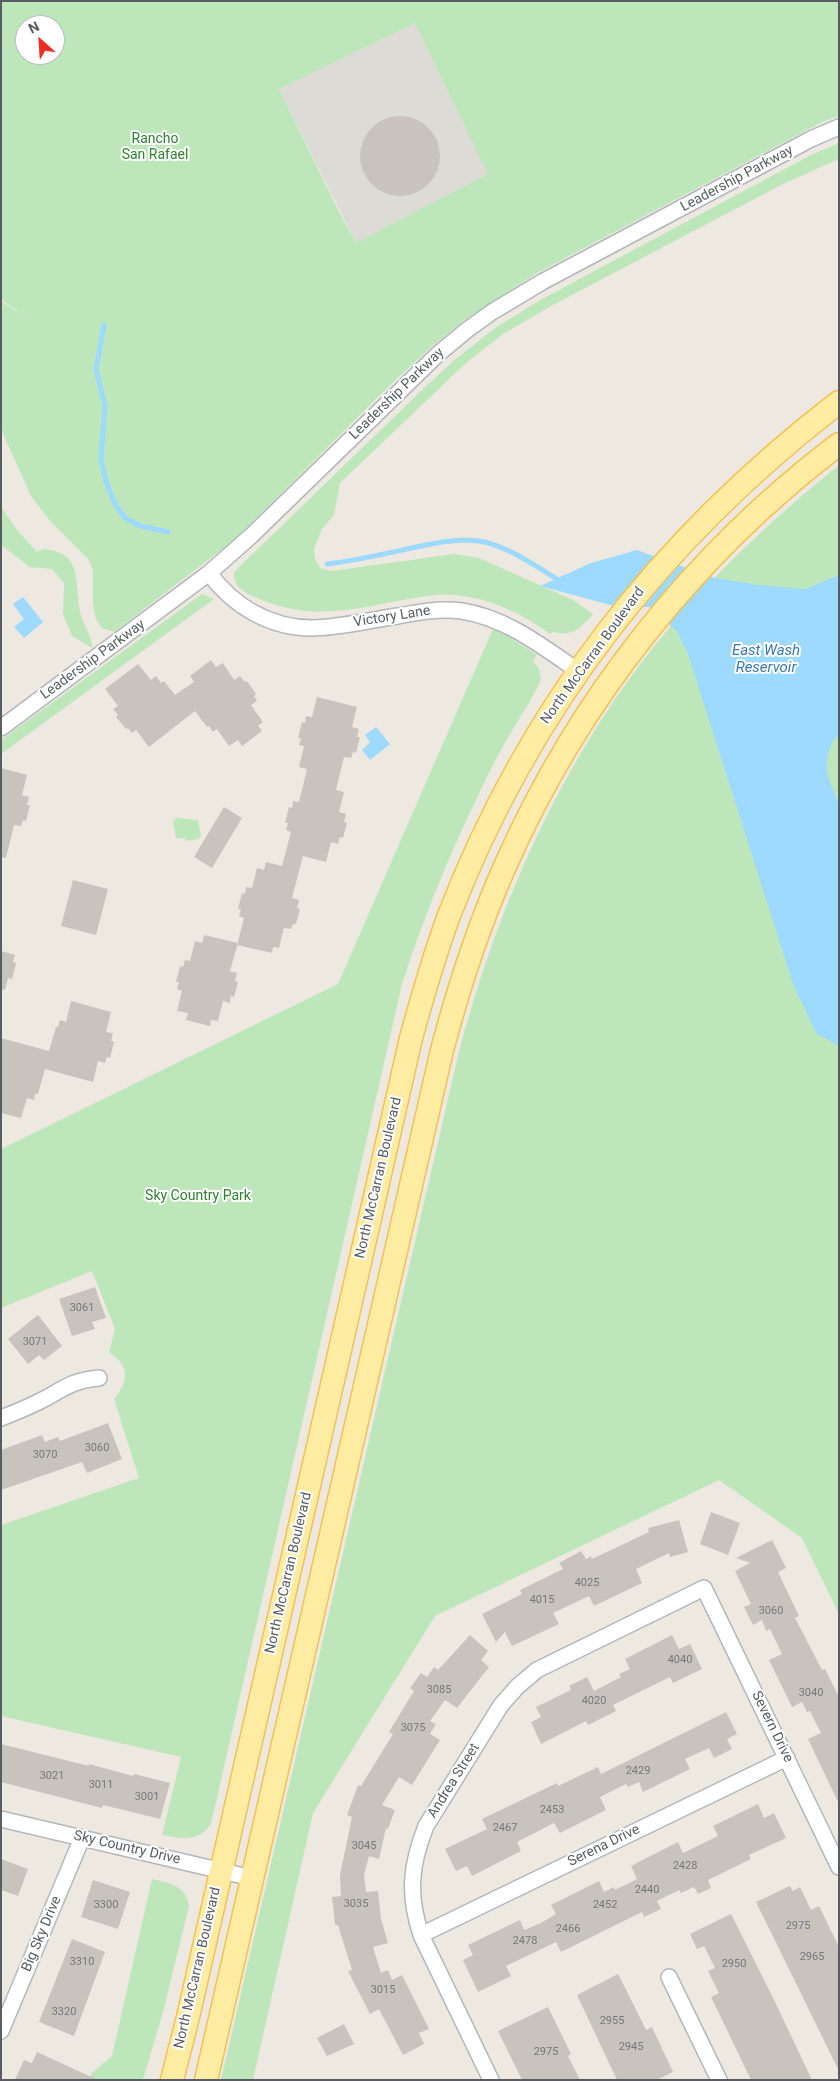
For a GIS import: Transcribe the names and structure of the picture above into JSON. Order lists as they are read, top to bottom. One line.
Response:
{"streets":{"main road":["North McCarran Boulevard"],"street":["Leadership Parkway","Victory Lane","Severn Drive","Andrea Street","Serena Drive","Sky Country Drive","Big Sky Drive"]},"crossings":[["Leadership Parkway","Victory Lane"],["Victory Lane","North McCarran Boulevard"],["North McCarran Boulevard","Sky Country Drive"],["Severn Drive","Andrea Street"],["Severn Drive","Serena Drive"],["Andrea Street","Serena Drive"],["Sky Country Drive","Big Sky Drive"]],"water":["East Wash Reservoir"],"parks":["Rancho San Rafael","Sky Country Park"],"house_numbers":["3061","3071","3060","3070","4025","4015","3060","4040","3085","3040","4020","3075","2429","3021","3011","3001","2453","2467","3045","2428","2440","3035","3300","2452","2975","2466","2478","2965","3310","2950","3015","3320","2955","2945","2975"],"north":"top left"}
